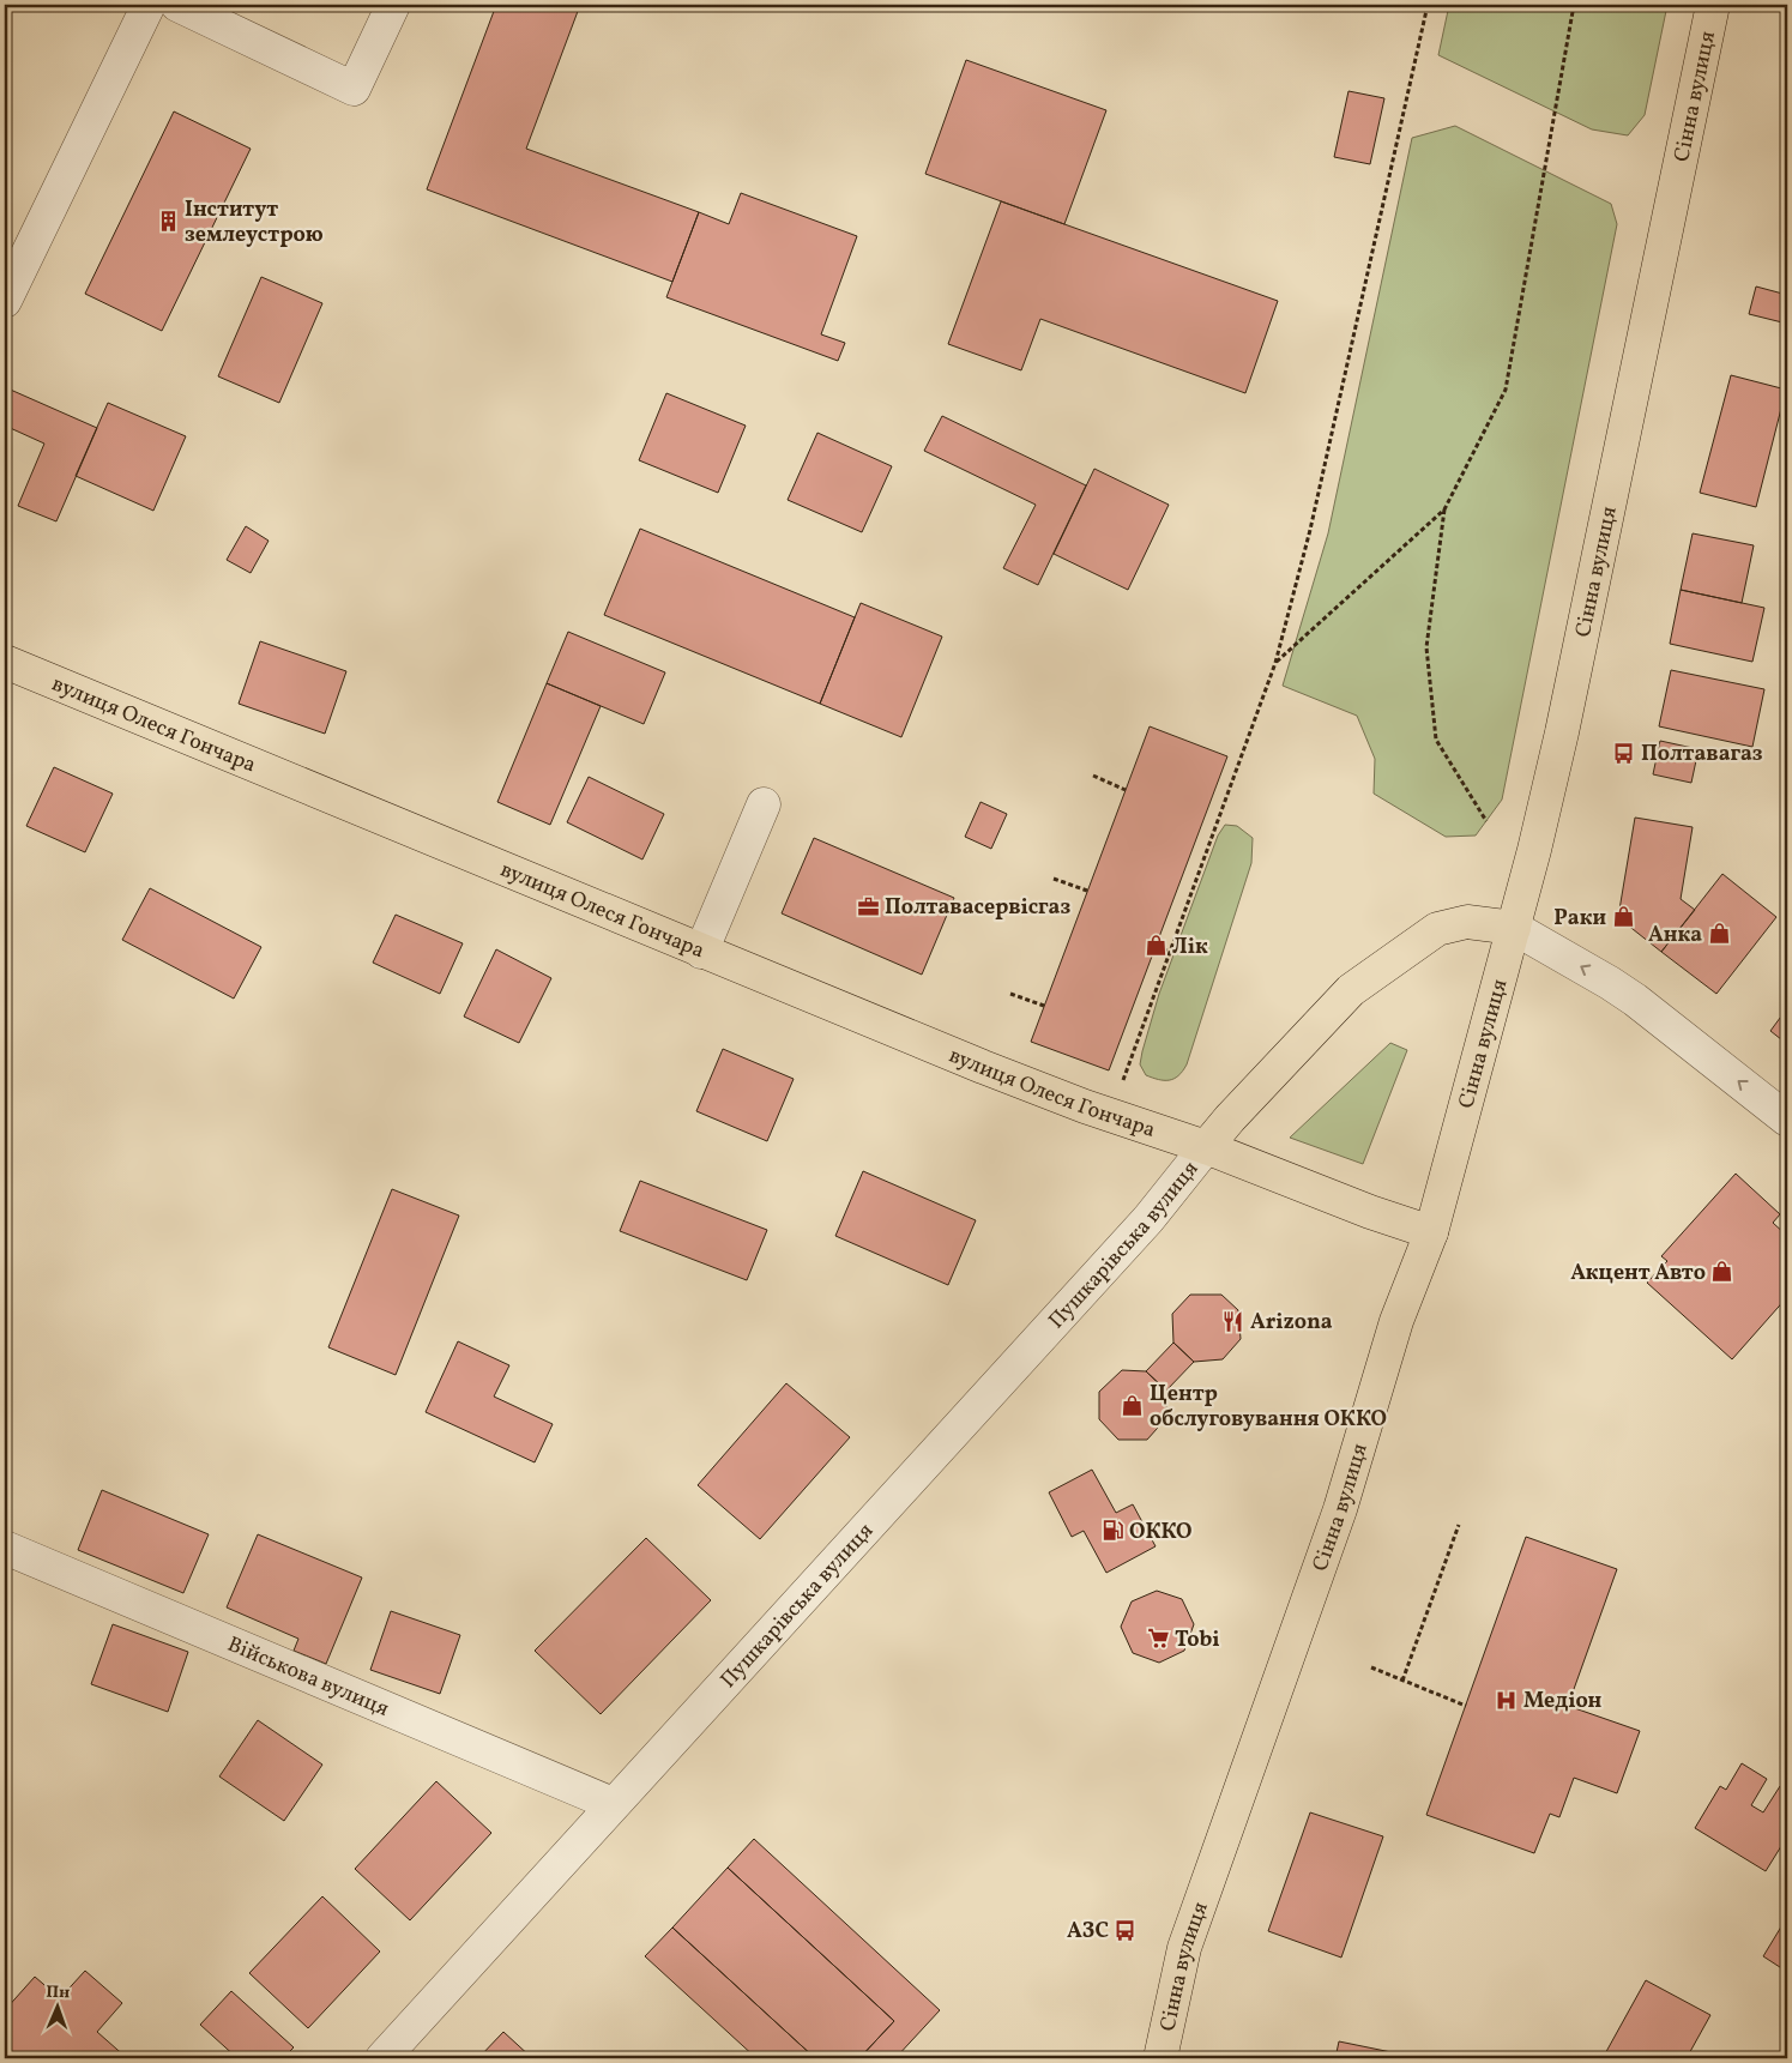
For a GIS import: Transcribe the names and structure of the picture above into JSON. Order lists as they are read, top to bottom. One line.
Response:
{"streets":{"main road":["Сінна вулиця","вулиця Олеся Гончара"],"street":["Пушкарівська вулиця","Військова вулиця"]},"crossings":[["Сінна вулиця","вулиця Олеся Гончара"],["вулиця Олеся Гончара","Пушкарівська вулиця"],["Пушкарівська вулиця","Військова вулиця"]],"places":{"building":["Інститут землеустрою"],"bus stop":["Полтавагаз","АЗС"],"office":["Полтавасервісгаз"],"shop":["Раки","Анка","Лік","Акцент Авто","Центр обслуговування ОККО"],"restaurant":["Arizona"],"fuel station":["ОККО"],"supermarket":["Tobi"],"hospital":["Медіон"]},"north":"top"}
